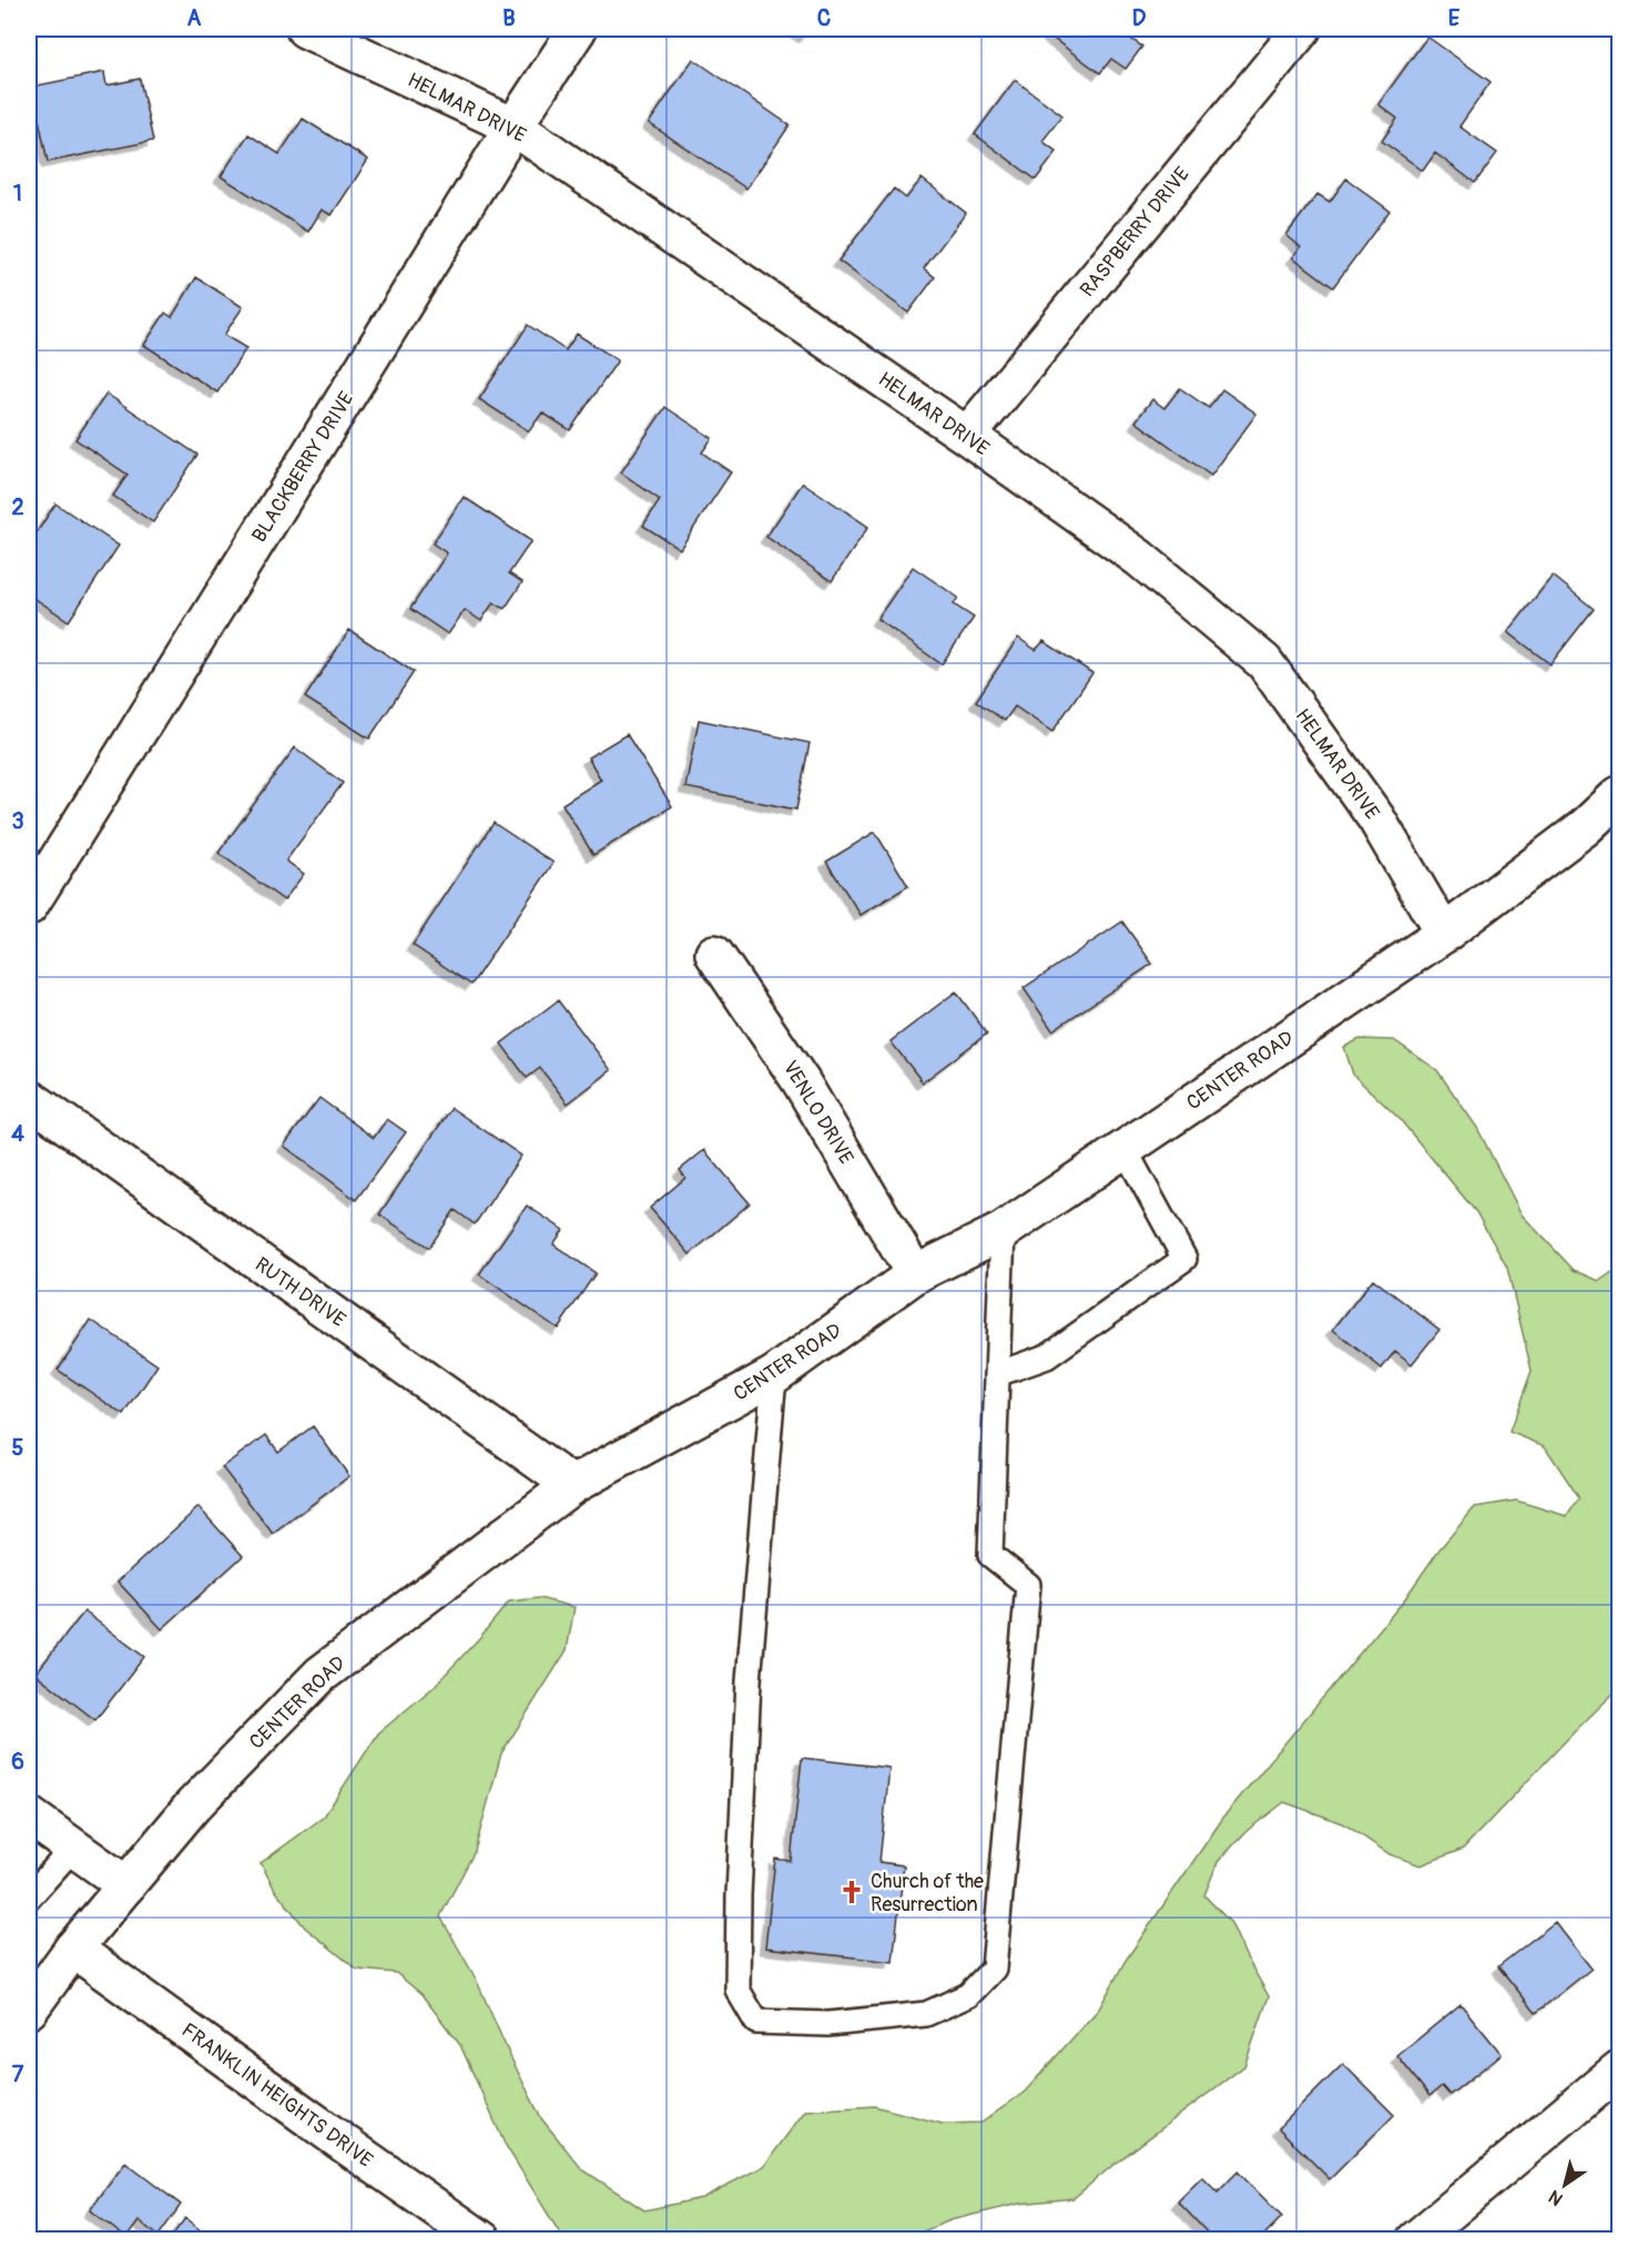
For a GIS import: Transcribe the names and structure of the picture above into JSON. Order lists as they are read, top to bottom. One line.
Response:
{"streets":{"street":["HELMAR DRIVE","RASPBERRY DRIVE","BLACKBERRY DRIVE","CENTER ROAD","VENLO DRIVE","RUTH DRIVE","FRANKLIN HEIGHTS DRIVE"]},"crossings":[["HELMAR DRIVE","RASPBERRY DRIVE"],["HELMAR DRIVE","BLACKBERRY DRIVE"],["HELMAR DRIVE","CENTER ROAD"],["CENTER ROAD","VENLO DRIVE"],["CENTER ROAD","RUTH DRIVE"],["CENTER ROAD","FRANKLIN HEIGHTS DRIVE"]],"places":{"church":["Church of the Resurrection"]},"north":"bottom left","grid":{"columns":["A","B","C","D","E"],"rows":["1","2","3","4","5","6","7"]}}
